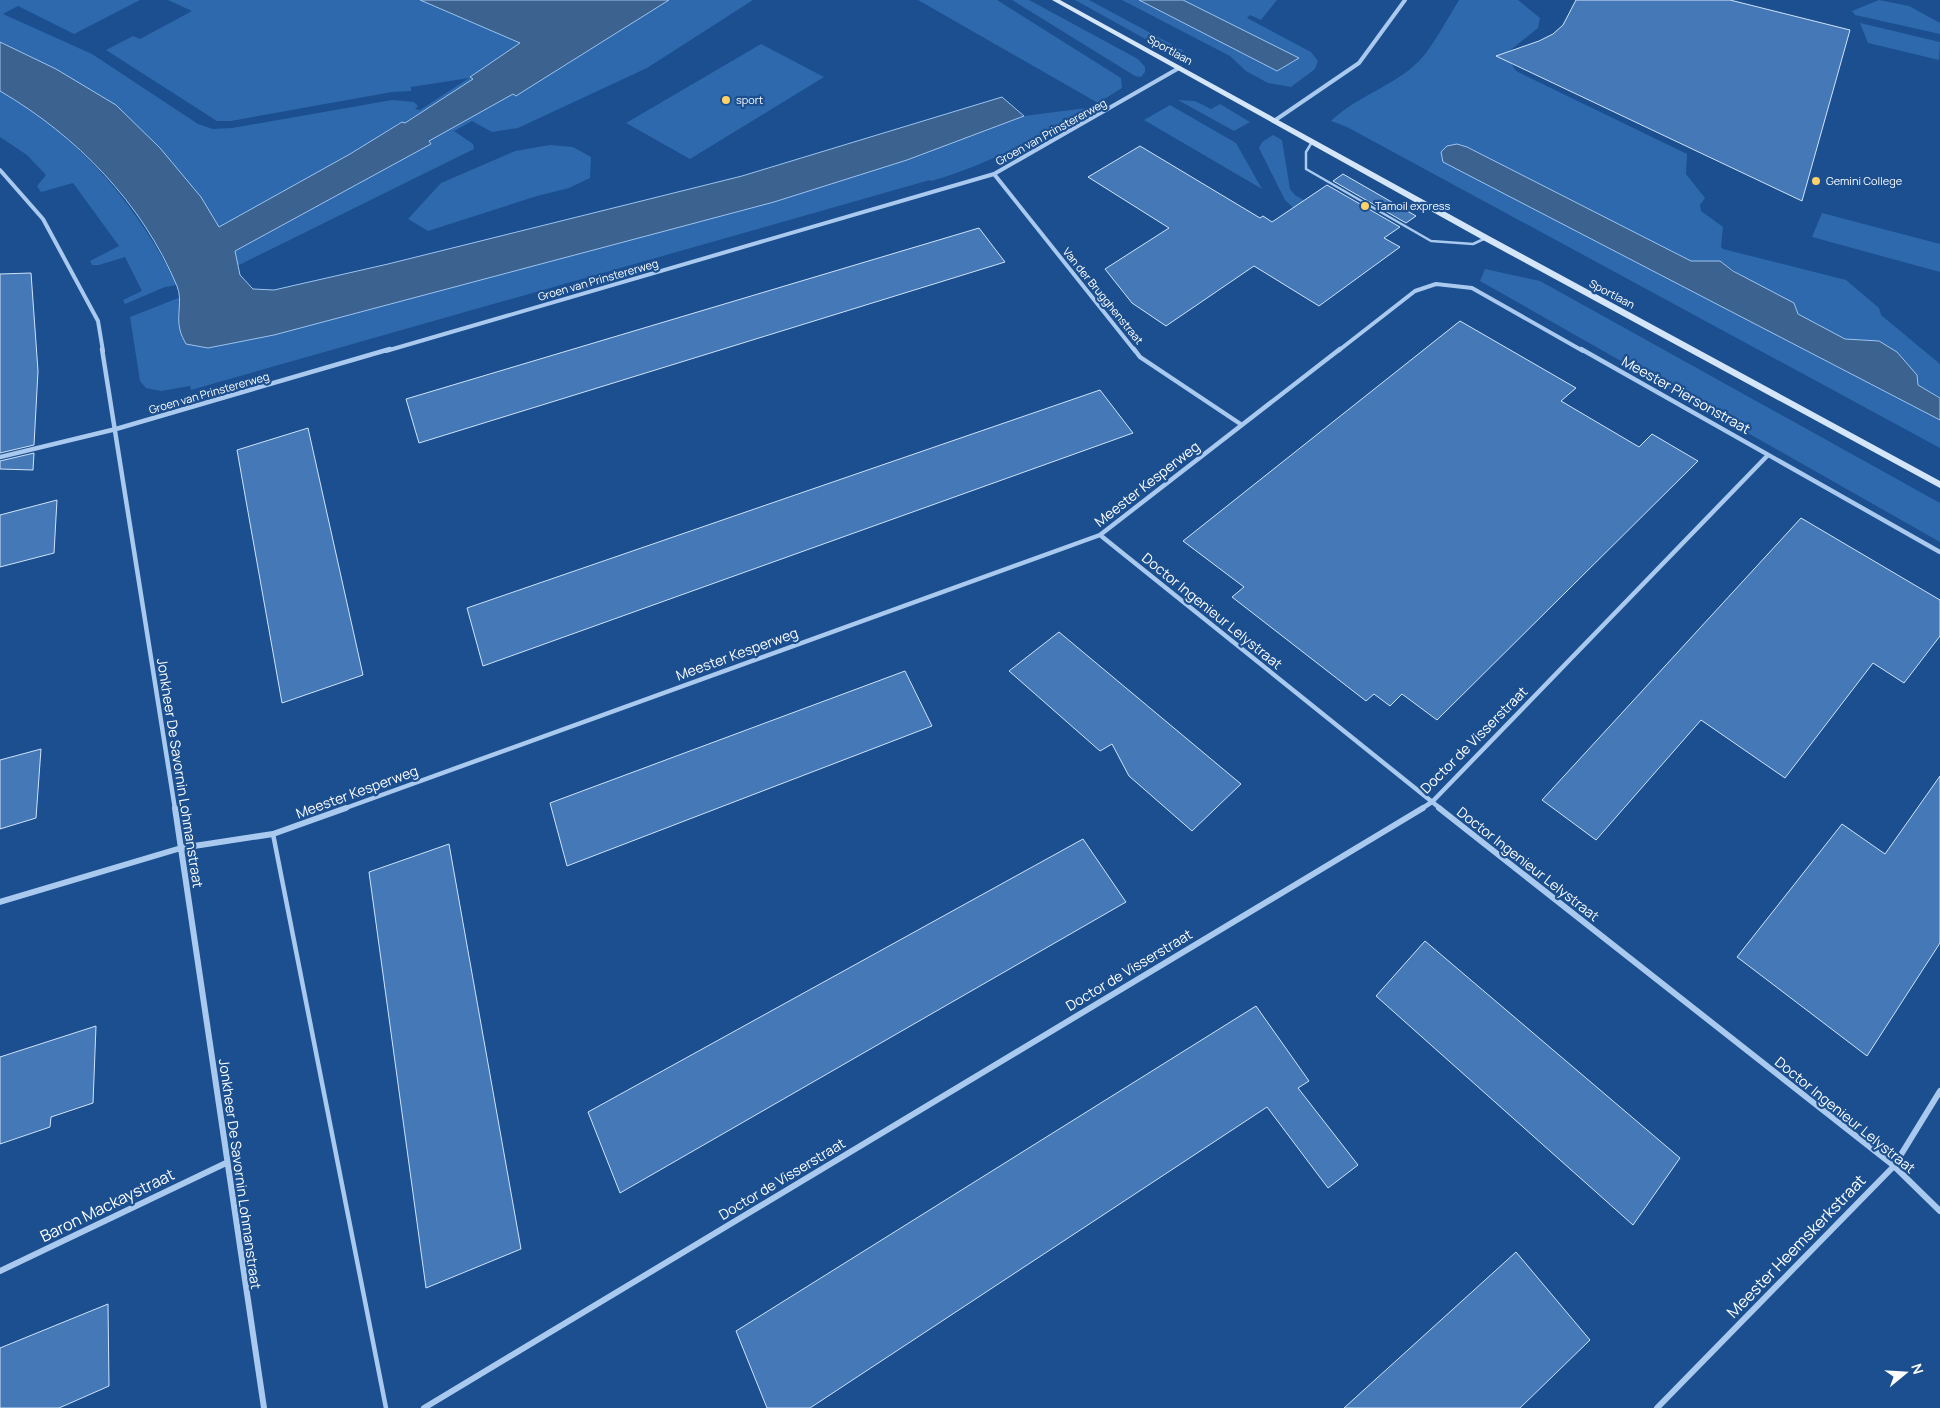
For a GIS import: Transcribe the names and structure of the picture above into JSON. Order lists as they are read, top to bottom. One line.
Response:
{"streets":{"street":["Sportlaan","Groen van Prinstererweg","Van der Brugghenstraat","Meester Piersonstraat","Meester Kesperweg","Doctor Ingenieur Lelystraat","Doctor de Visserstraat","Jonkheer De Savornin Lohmanstraat","Baron Mackaystraat","Meester Heemskerkstraat"]},"crossings":[["Sportlaan","Groen van Prinstererweg"],["Groen van Prinstererweg","Van der Brugghenstraat"],["Groen van Prinstererweg","Jonkheer De Savornin Lohmanstraat"],["Van der Brugghenstraat","Meester Kesperweg"],["Meester Piersonstraat","Meester Kesperweg"],["Meester Piersonstraat","Doctor de Visserstraat"],["Meester Kesperweg","Doctor Ingenieur Lelystraat"],["Meester Kesperweg","Jonkheer De Savornin Lohmanstraat"],["Doctor Ingenieur Lelystraat","Doctor de Visserstraat"],["Doctor Ingenieur Lelystraat","Meester Heemskerkstraat"],["Jonkheer De Savornin Lohmanstraat","Baron Mackaystraat"]],"places":["sport","Gemini College","Tamoil express"],"north":"right"}
